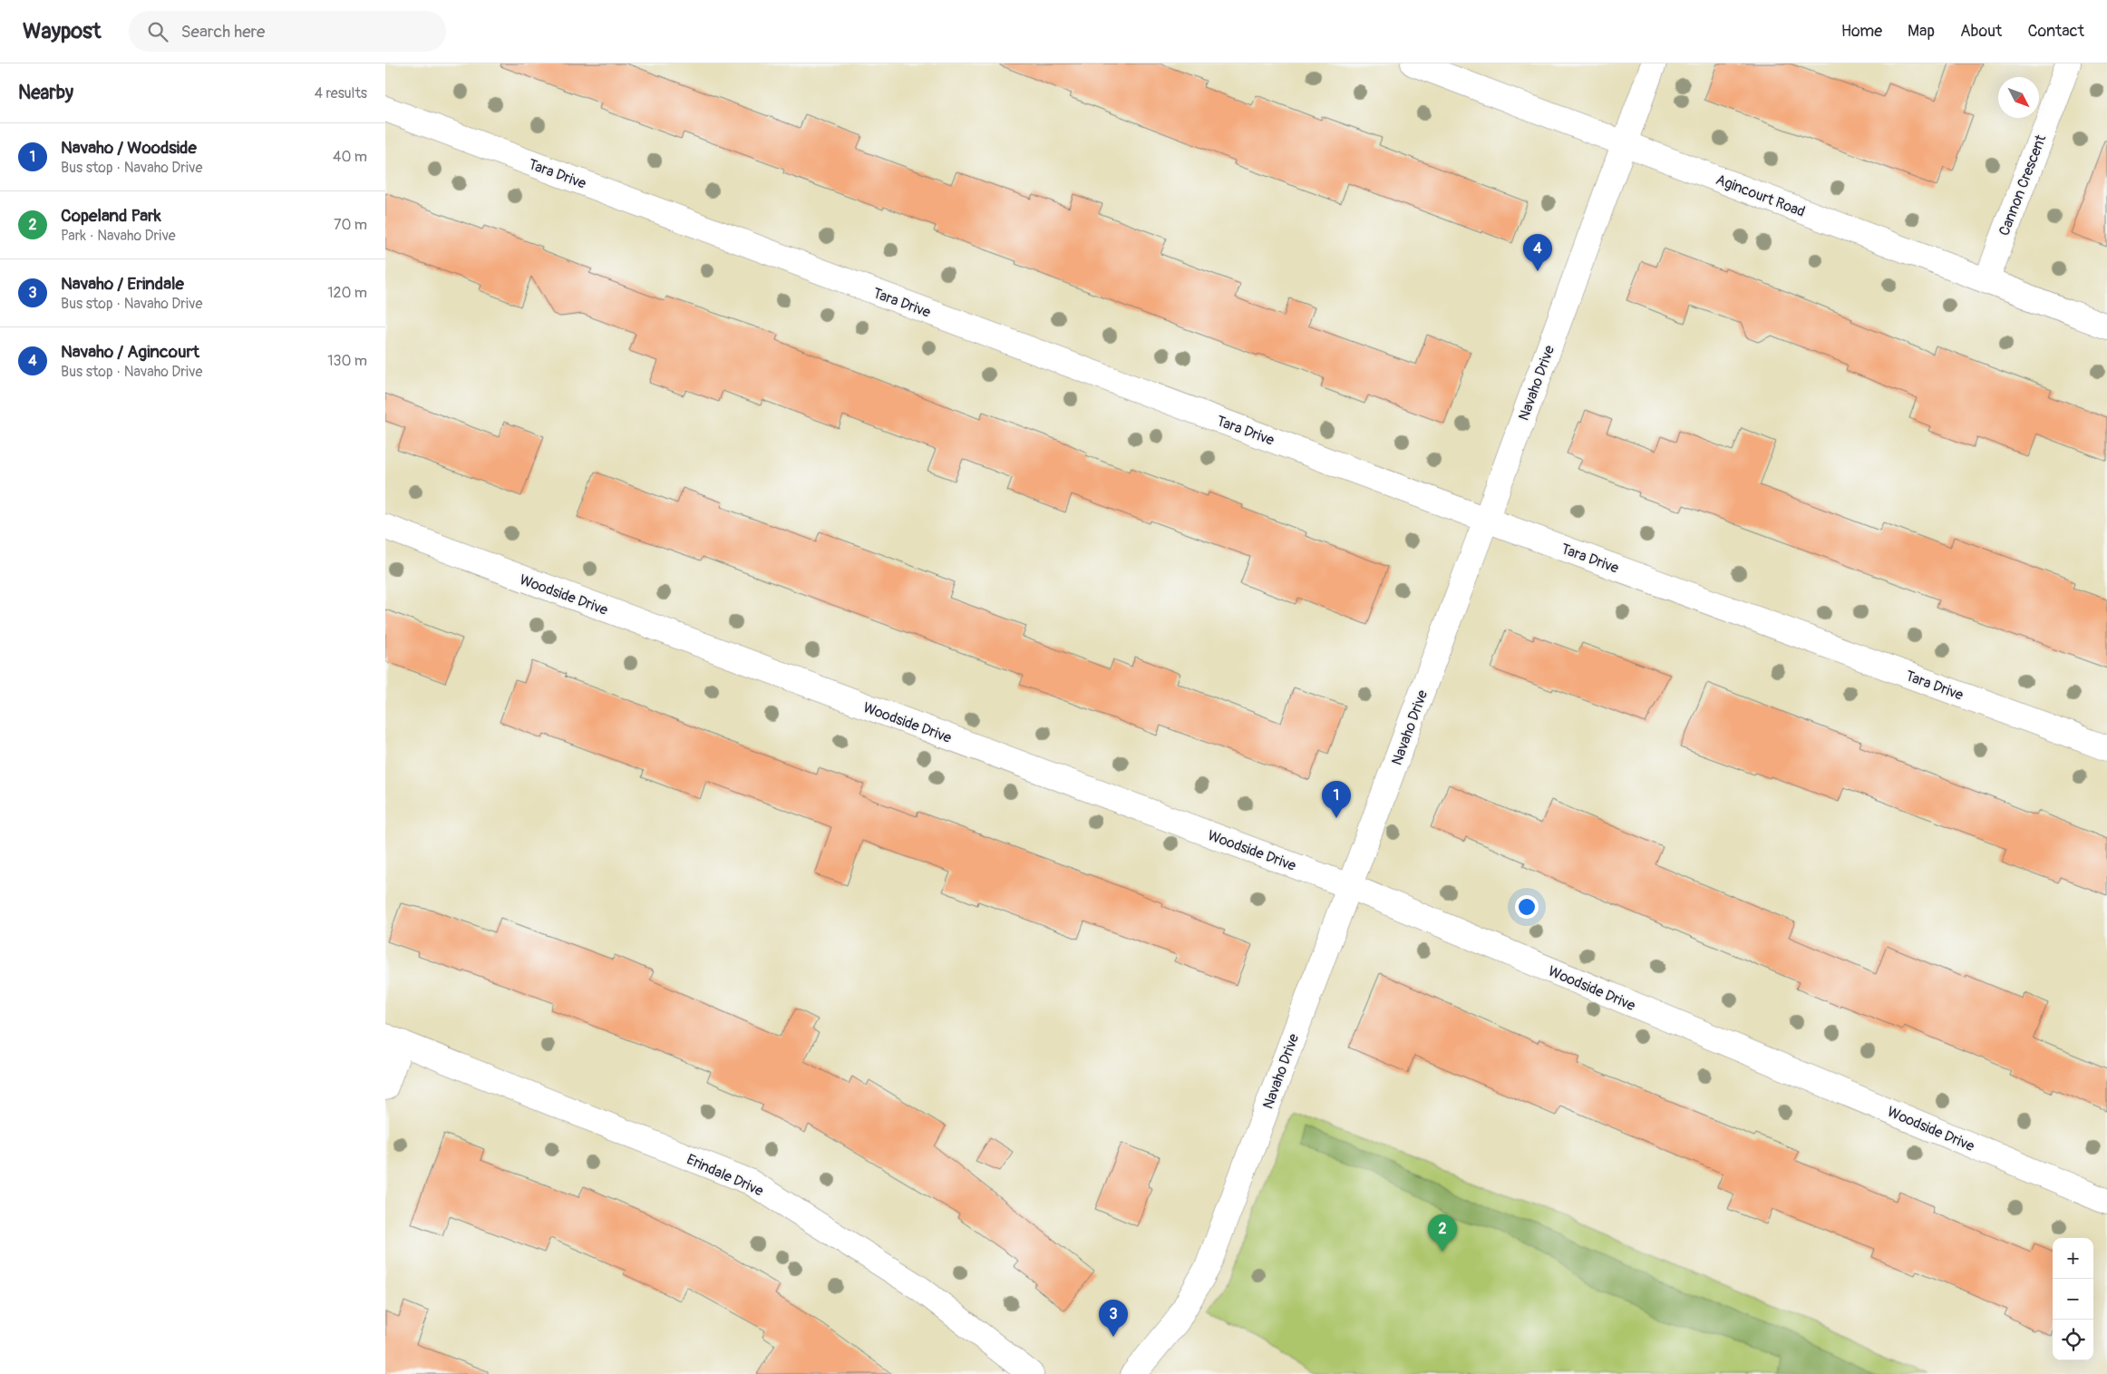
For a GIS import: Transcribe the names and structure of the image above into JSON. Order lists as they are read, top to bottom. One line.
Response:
{"streets":{"street":["Tara Drive","Cannon Crescent","Agincourt Road","Navaho Drive","Woodside Drive","Erindale Drive"]},"crossings":[["Tara Drive","Navaho Drive"],["Cannon Crescent","Agincourt Road"],["Agincourt Road","Navaho Drive"],["Navaho Drive","Woodside Drive"]],"north":"bottom right","page":{"header":"Waypost","search":"Search here","nav":["Home","Map","About","Contact"],"heading":["Nearby","4 results"],"list":[{"mark":"1","name":"Navaho / Woodside","note":"Bus stop · Navaho Drive","value":"40 m"},{"mark":"2","name":"Copeland Park","note":"Park · Navaho Drive","value":"70 m"},{"mark":"3","name":"Navaho / Erindale","note":"Bus stop · Navaho Drive","value":"120 m"},{"mark":"4","name":"Navaho / Agincourt","note":"Bus stop · Navaho Drive","value":"130 m"}],"pins":["4","1","2","3"],"map_buttons":["+","−"]}}
